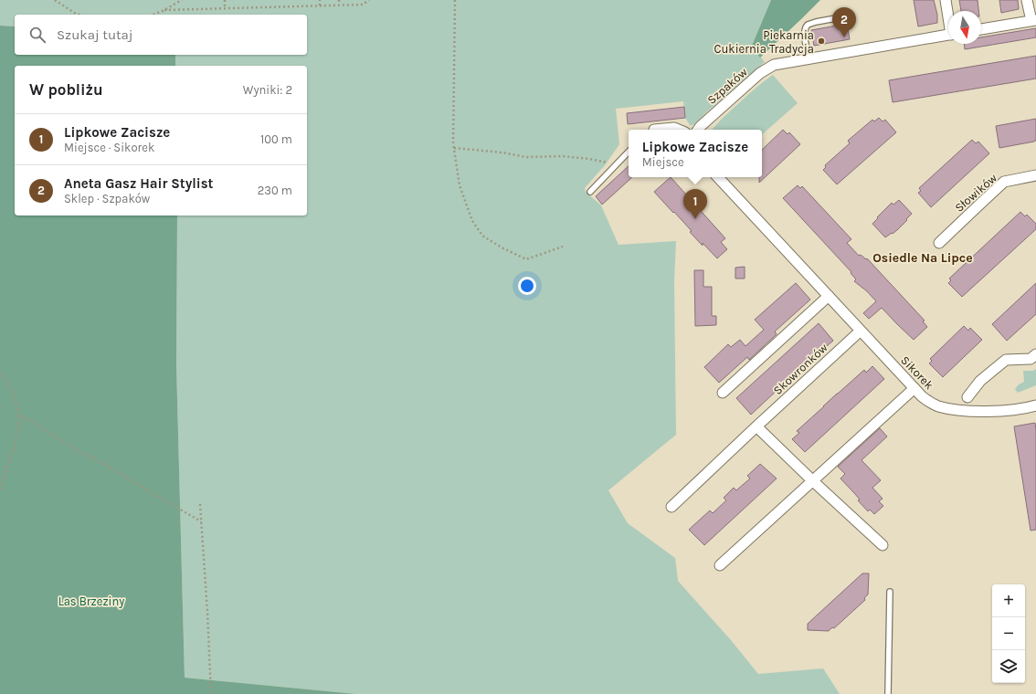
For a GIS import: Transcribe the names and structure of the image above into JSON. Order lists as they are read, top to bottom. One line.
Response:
{"streets":{"street":["Szpaków","Słowików","Skowronków","Sikorek"]},"crossings":[["Skowronków","Sikorek"]],"districts":["Osiedle Na Lipce"],"parks":["Las Brzeziny"],"places":["Piekarnia Cukiernia Tradycja"],"north":"bottom","page":{"pins":["2","1"],"search":"Szukaj tutaj","heading":["W pobliżu","Wyniki: 2"],"list":[{"mark":"1","name":"Lipkowe Zacisze","note":"Miejsce · Sikorek","value":"100 m"},{"mark":"2","name":"Aneta Gasz Hair Stylist","note":"Sklep · Szpaków","value":"230 m"}],"popup":["Lipkowe Zacisze","Miejsce"],"map_buttons":["+","−"]}}
